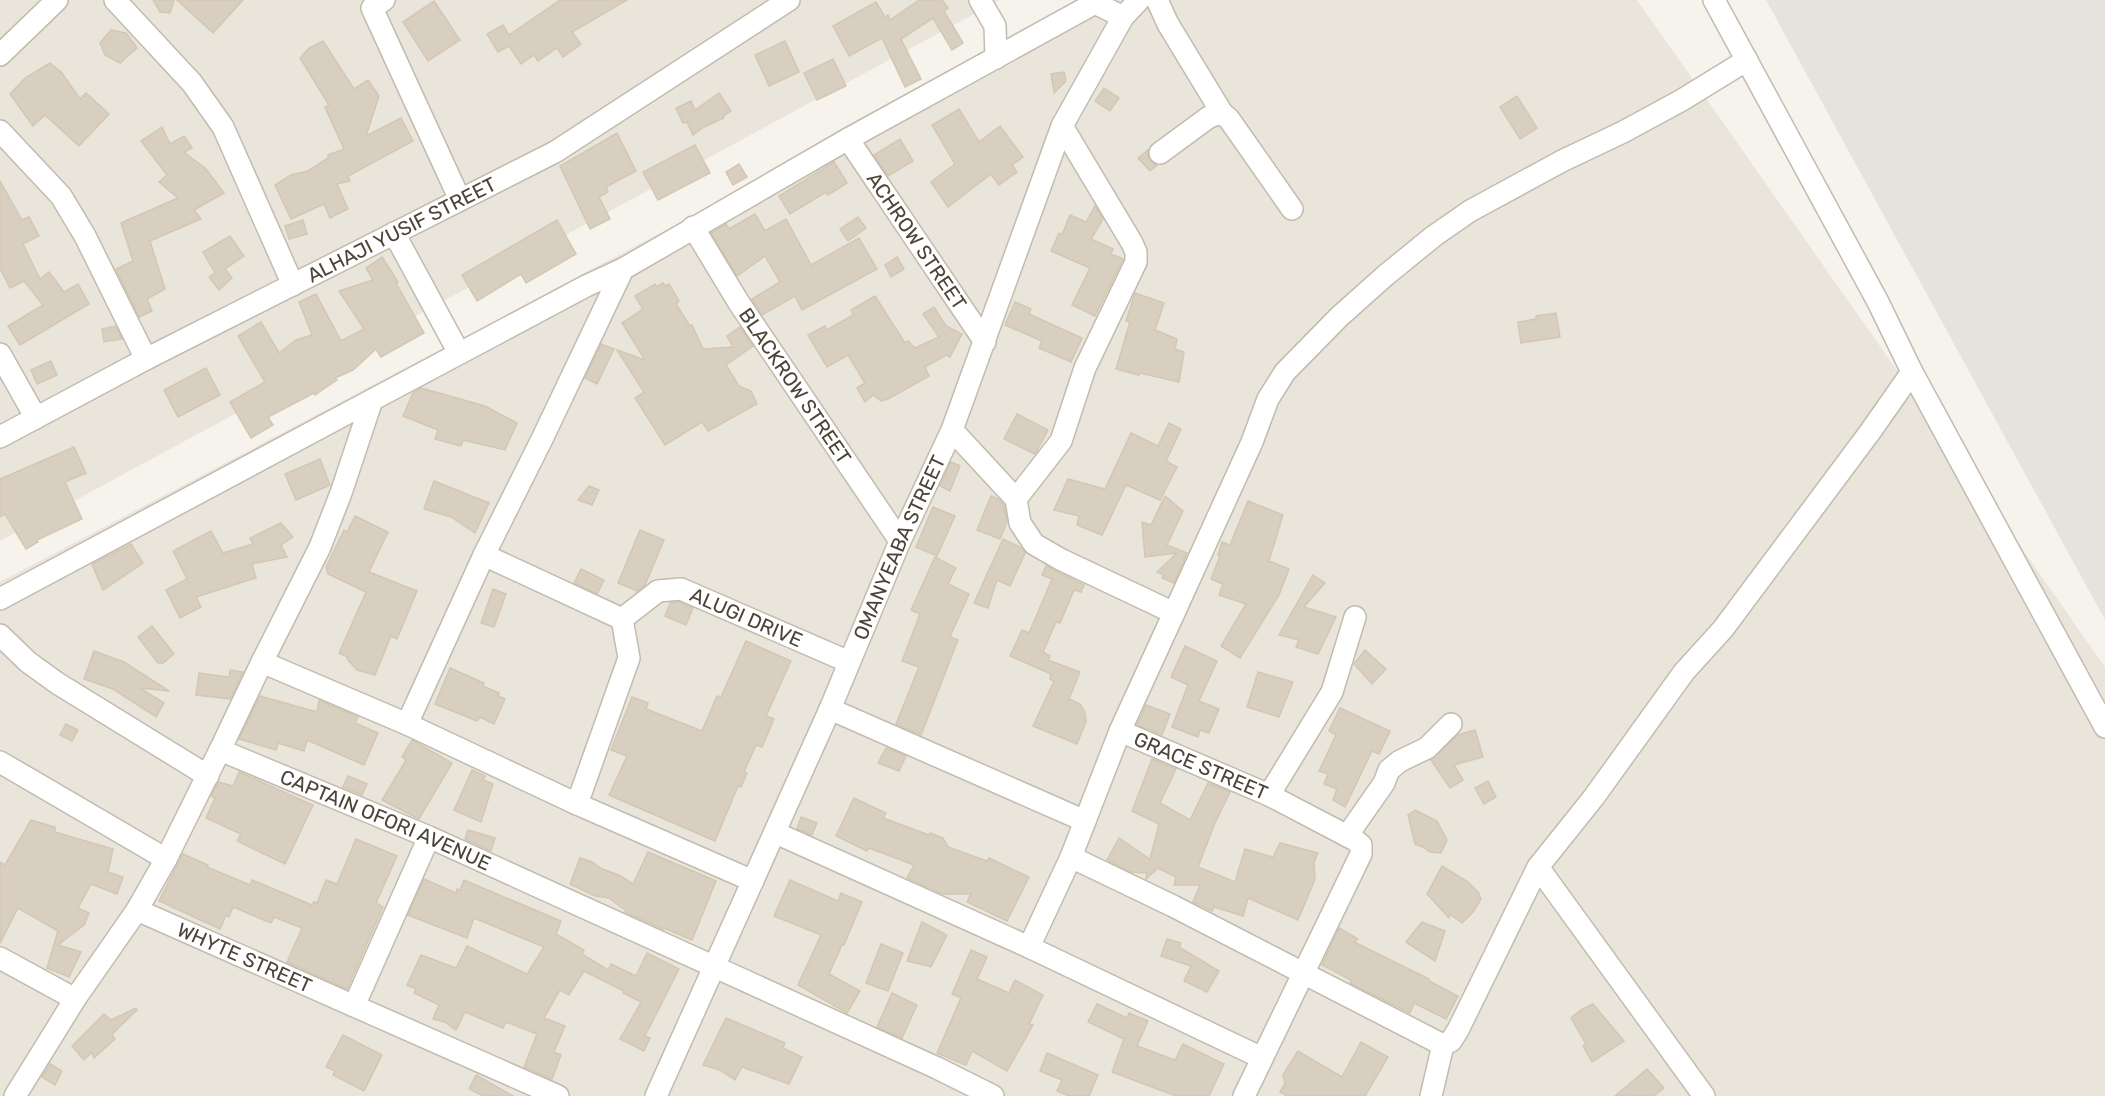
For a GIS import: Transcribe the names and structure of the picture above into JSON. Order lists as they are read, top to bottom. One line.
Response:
{"streets":{"street":["ALHAJI YUSIF STREET","ACHROW STREET","BLACKROW STREET","OMANYEABA STREET","ALUGI DRIVE","GRACE STREET","CAPTAIN OFORI AVENUE","WHYTE STREET"]},"crossings":[["ACHROW STREET","OMANYEABA STREET"],["BLACKROW STREET","OMANYEABA STREET"],["OMANYEABA STREET","ALUGI DRIVE"],["OMANYEABA STREET","CAPTAIN OFORI AVENUE"]]}
